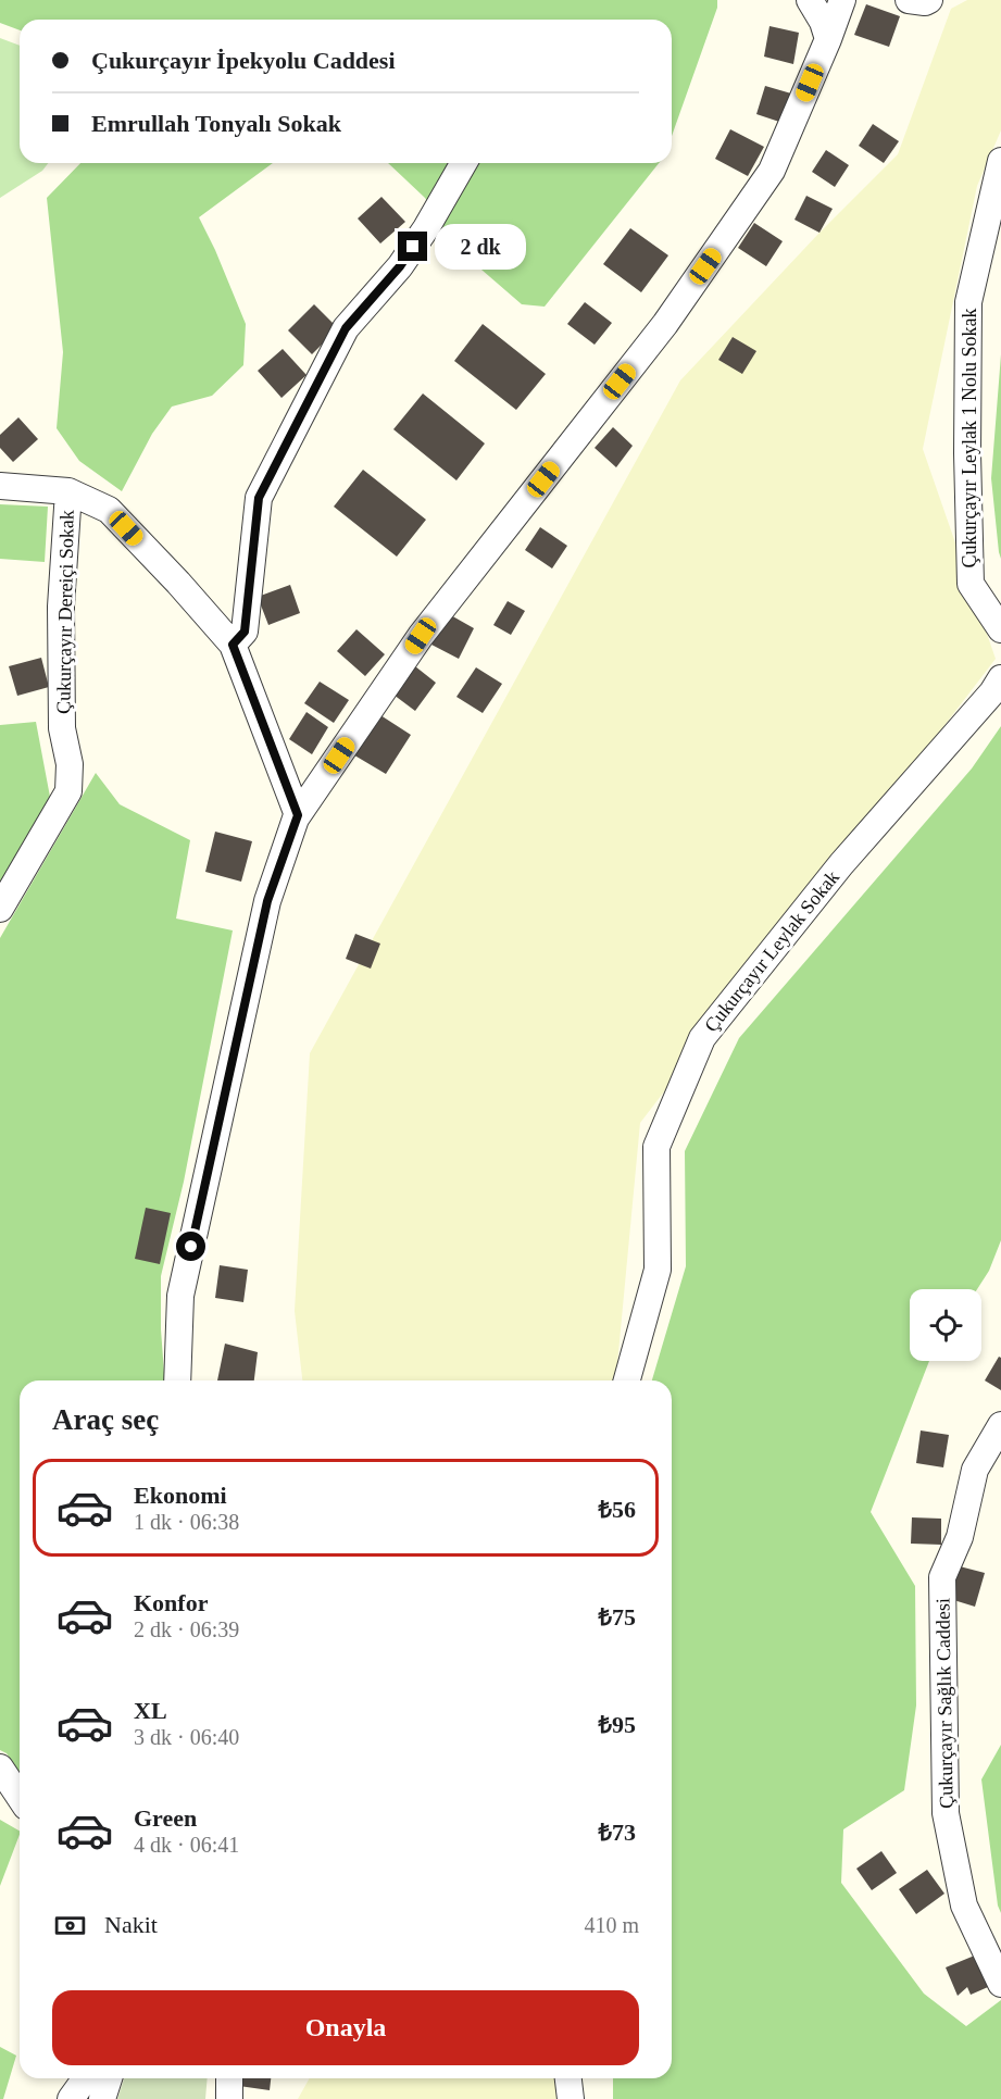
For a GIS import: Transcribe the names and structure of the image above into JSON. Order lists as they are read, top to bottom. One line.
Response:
{"streets":{"street":["Çukurçayır Leylak 1 Nolu Sokak","Çukurçayır Dereiçi Sokak","Çukurçayır Leylak Sokak","Çukurçayır Sağlık Caddesi"]},"page":{"banner":["Çukurçayır İpekyolu Caddesi","Emrullah Tonyalı Sokak"],"bubble":"2 dk","heading":"Araç seç","list":[{"name":"Ekonomi","note":"1 dk · 06:38","value":"₺56"},{"name":"Konfor","note":"2 dk · 06:39","value":"₺75"},{"name":"XL","note":"3 dk · 06:40","value":"₺95"},{"name":"Green","note":"4 dk · 06:41","value":"₺73"}],"pay":["Nakit","410 m"],"buttons":"Onayla"}}
